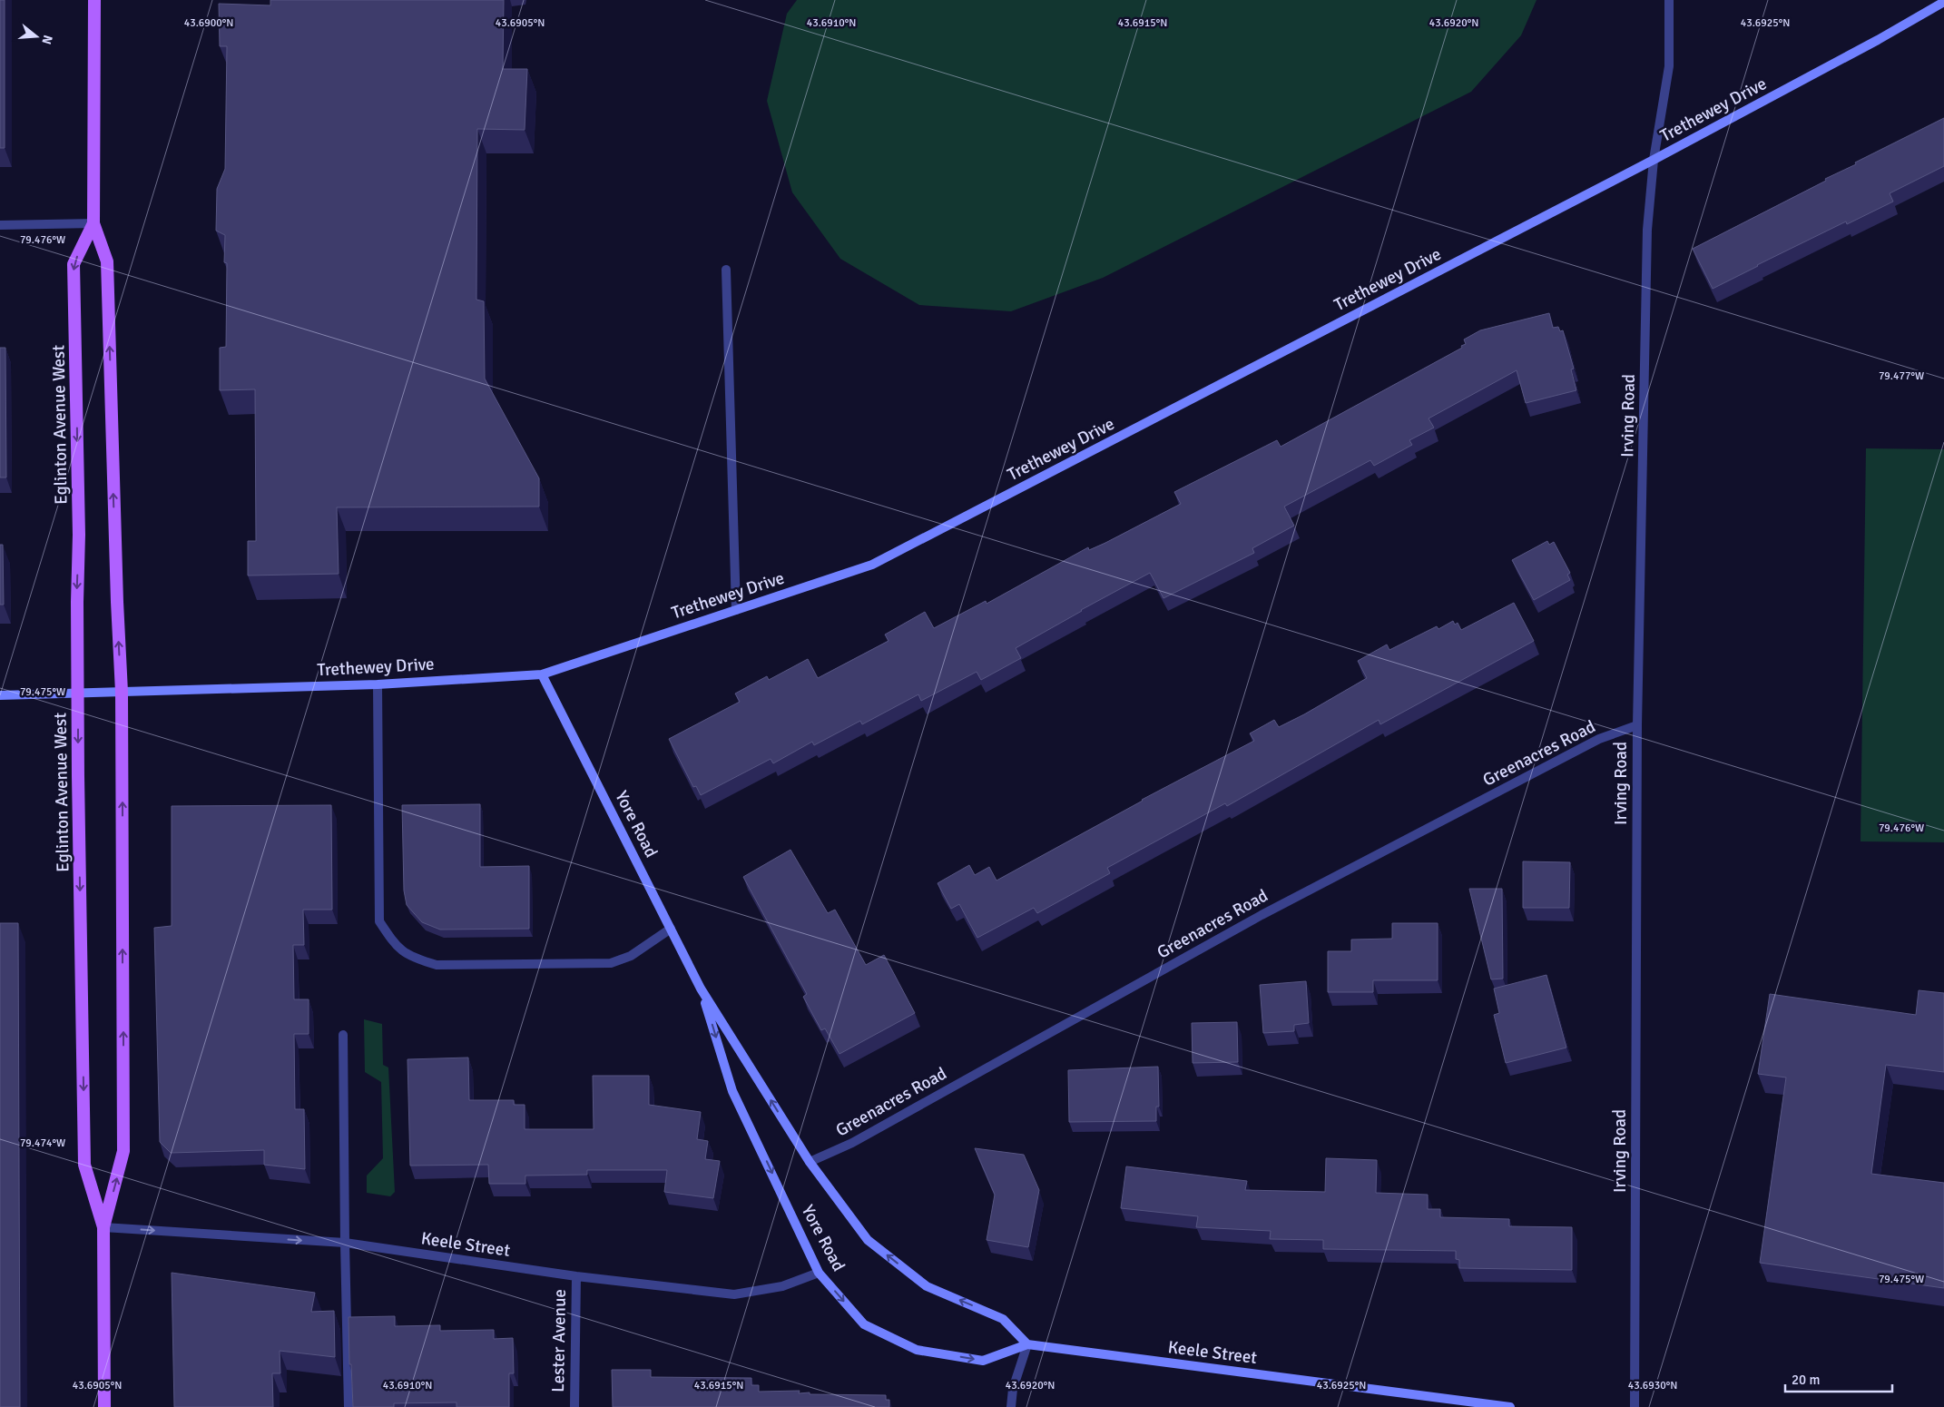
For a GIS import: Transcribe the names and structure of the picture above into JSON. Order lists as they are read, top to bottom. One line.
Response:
{"streets":{"main road":["Trethewey Drive","Eglinton Avenue West","Yore Road","Keele Street"],"street":["Irving Road","Greenacres Road","Lester Avenue"]},"crossings":[["Trethewey Drive","Irving Road"],["Trethewey Drive","Eglinton Avenue West"],["Trethewey Drive","Yore Road"],["Irving Road","Greenacres Road"],["Eglinton Avenue West","Keele Street"],["Greenacres Road","Yore Road"],["Yore Road","Keele Street"],["Keele Street","Lester Avenue"]],"scale_bar":"20 m","north":"right","coordinates":["43.6900°N","43.6905°N","43.6910°N","43.6915°N","43.6920°N","43.6925°N","79.476°W","79.477°W","79.475°W","79.474°W","43.6930°N"]}
